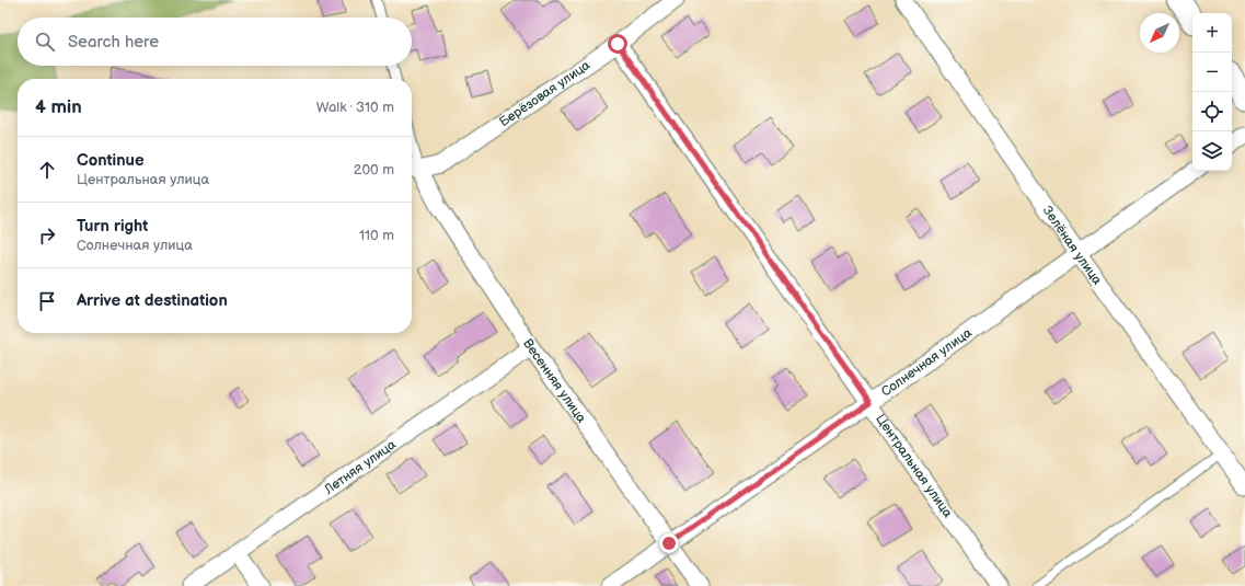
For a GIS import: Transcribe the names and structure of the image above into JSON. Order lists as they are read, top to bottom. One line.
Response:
{"streets":{"street":["Берёзовая улица","Зелёная улица","Солнечная улица","Весенняя улица","Центральная улица","Летняя улица"]},"crossings":[["Берёзовая улица","Весенняя улица"],["Берёзовая улица","Центральная улица"],["Зелёная улица","Солнечная улица"],["Солнечная улица","Весенняя улица"],["Солнечная улица","Центральная улица"],["Весенняя улица","Летняя улица"]],"north":"bottom left","page":{"map_buttons":["+","−"],"search":"Search here","heading":["4 min","Walk · 310 m"],"list":[["Continue","Центральная улица","200 m"],["Turn right","Солнечная улица","110 m"],"Arrive at destination"]}}
